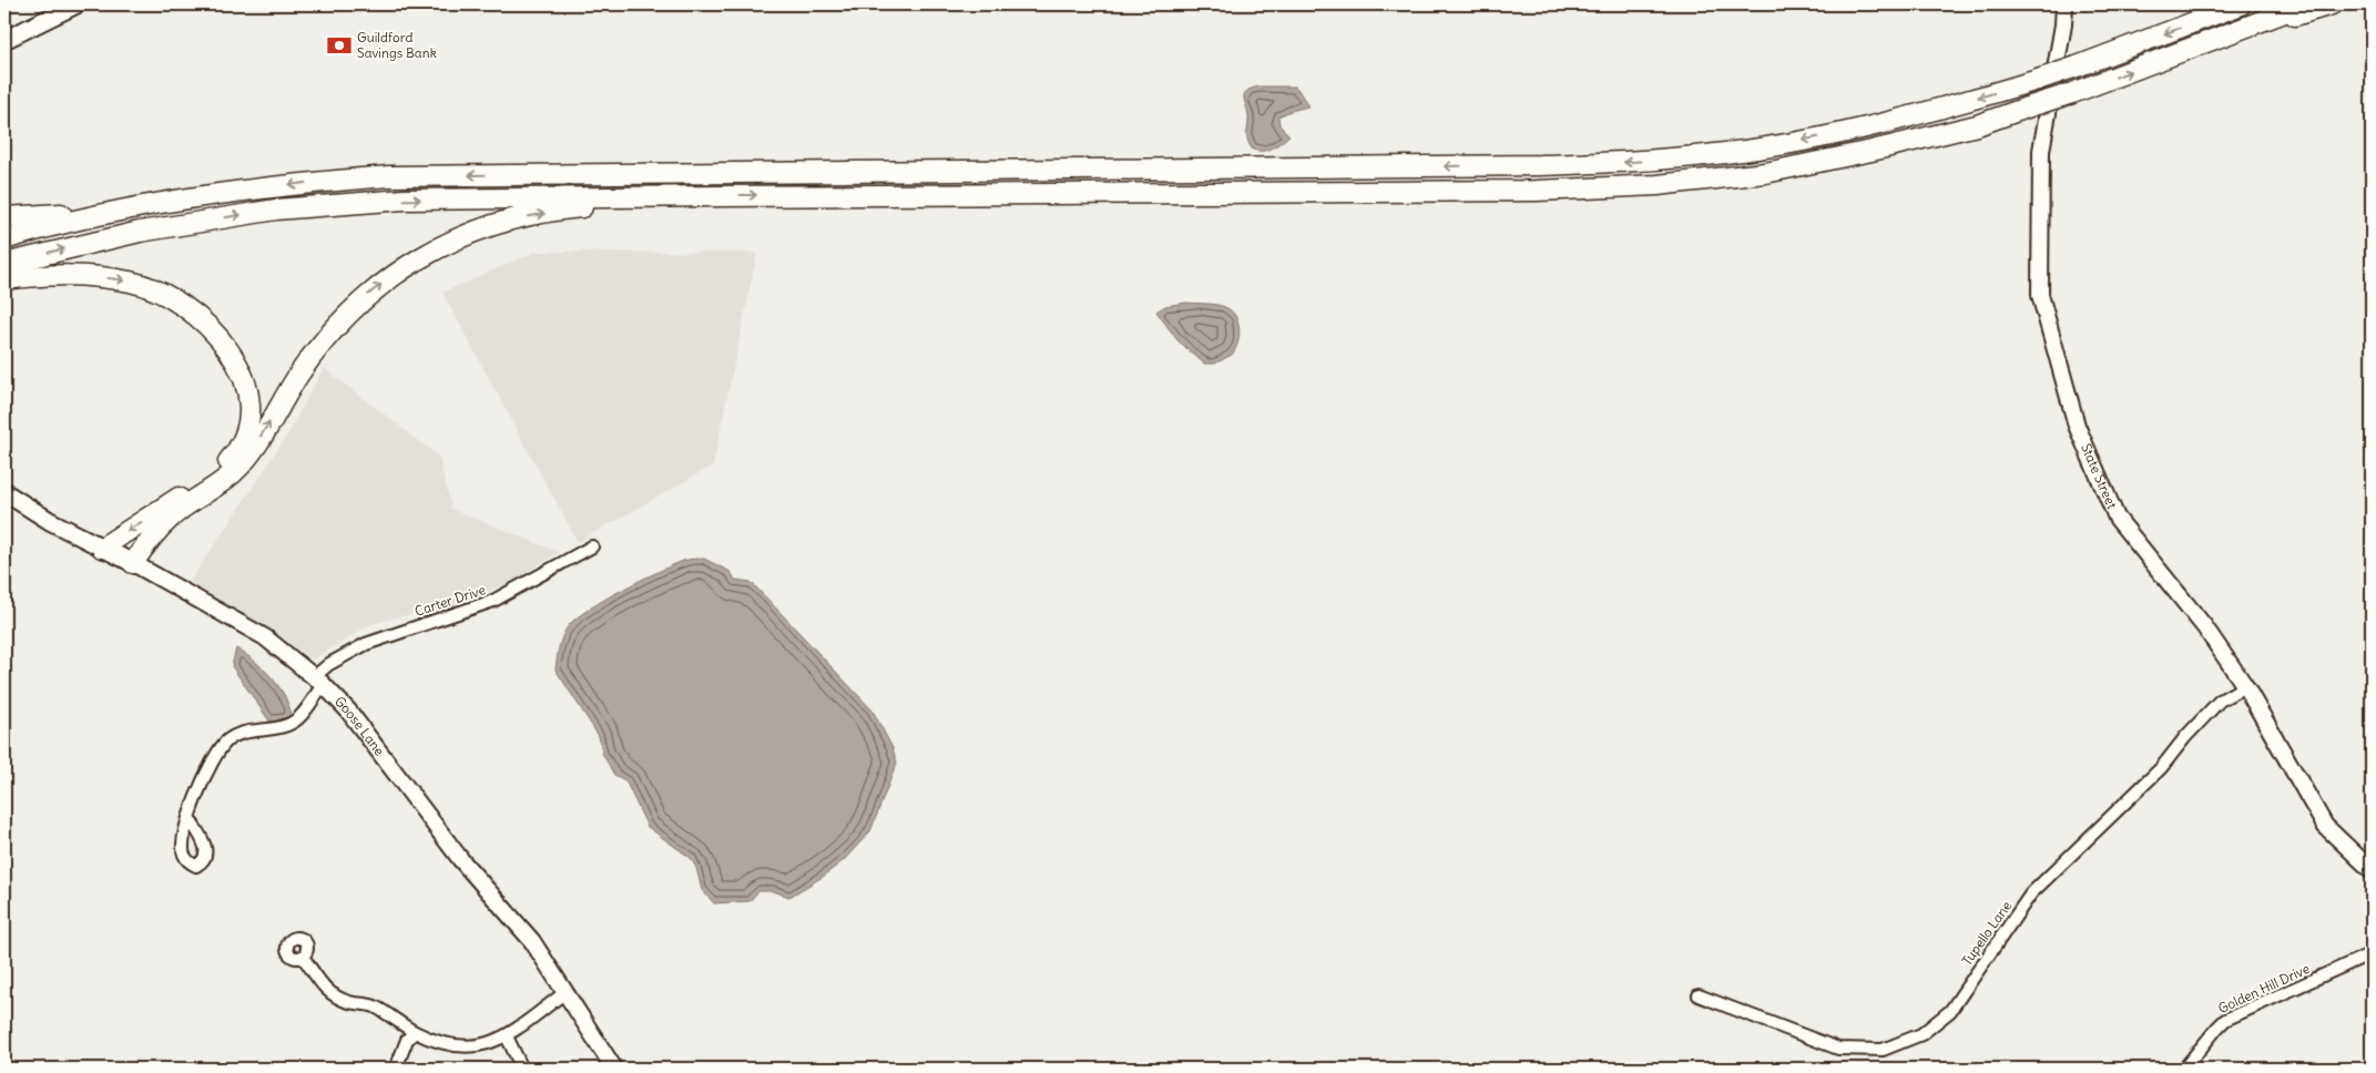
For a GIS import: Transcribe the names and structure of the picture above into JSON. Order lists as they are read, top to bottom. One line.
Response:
{"streets":{"main road":["Goose Lane"],"street":["State Street","Carter Drive","Tupello Lane","Golden Hill Drive"]},"crossings":[["State Street","Tupello Lane"],["Carter Drive","Goose Lane"]],"places":{"bank":["Guildford Savings Bank"]}}
